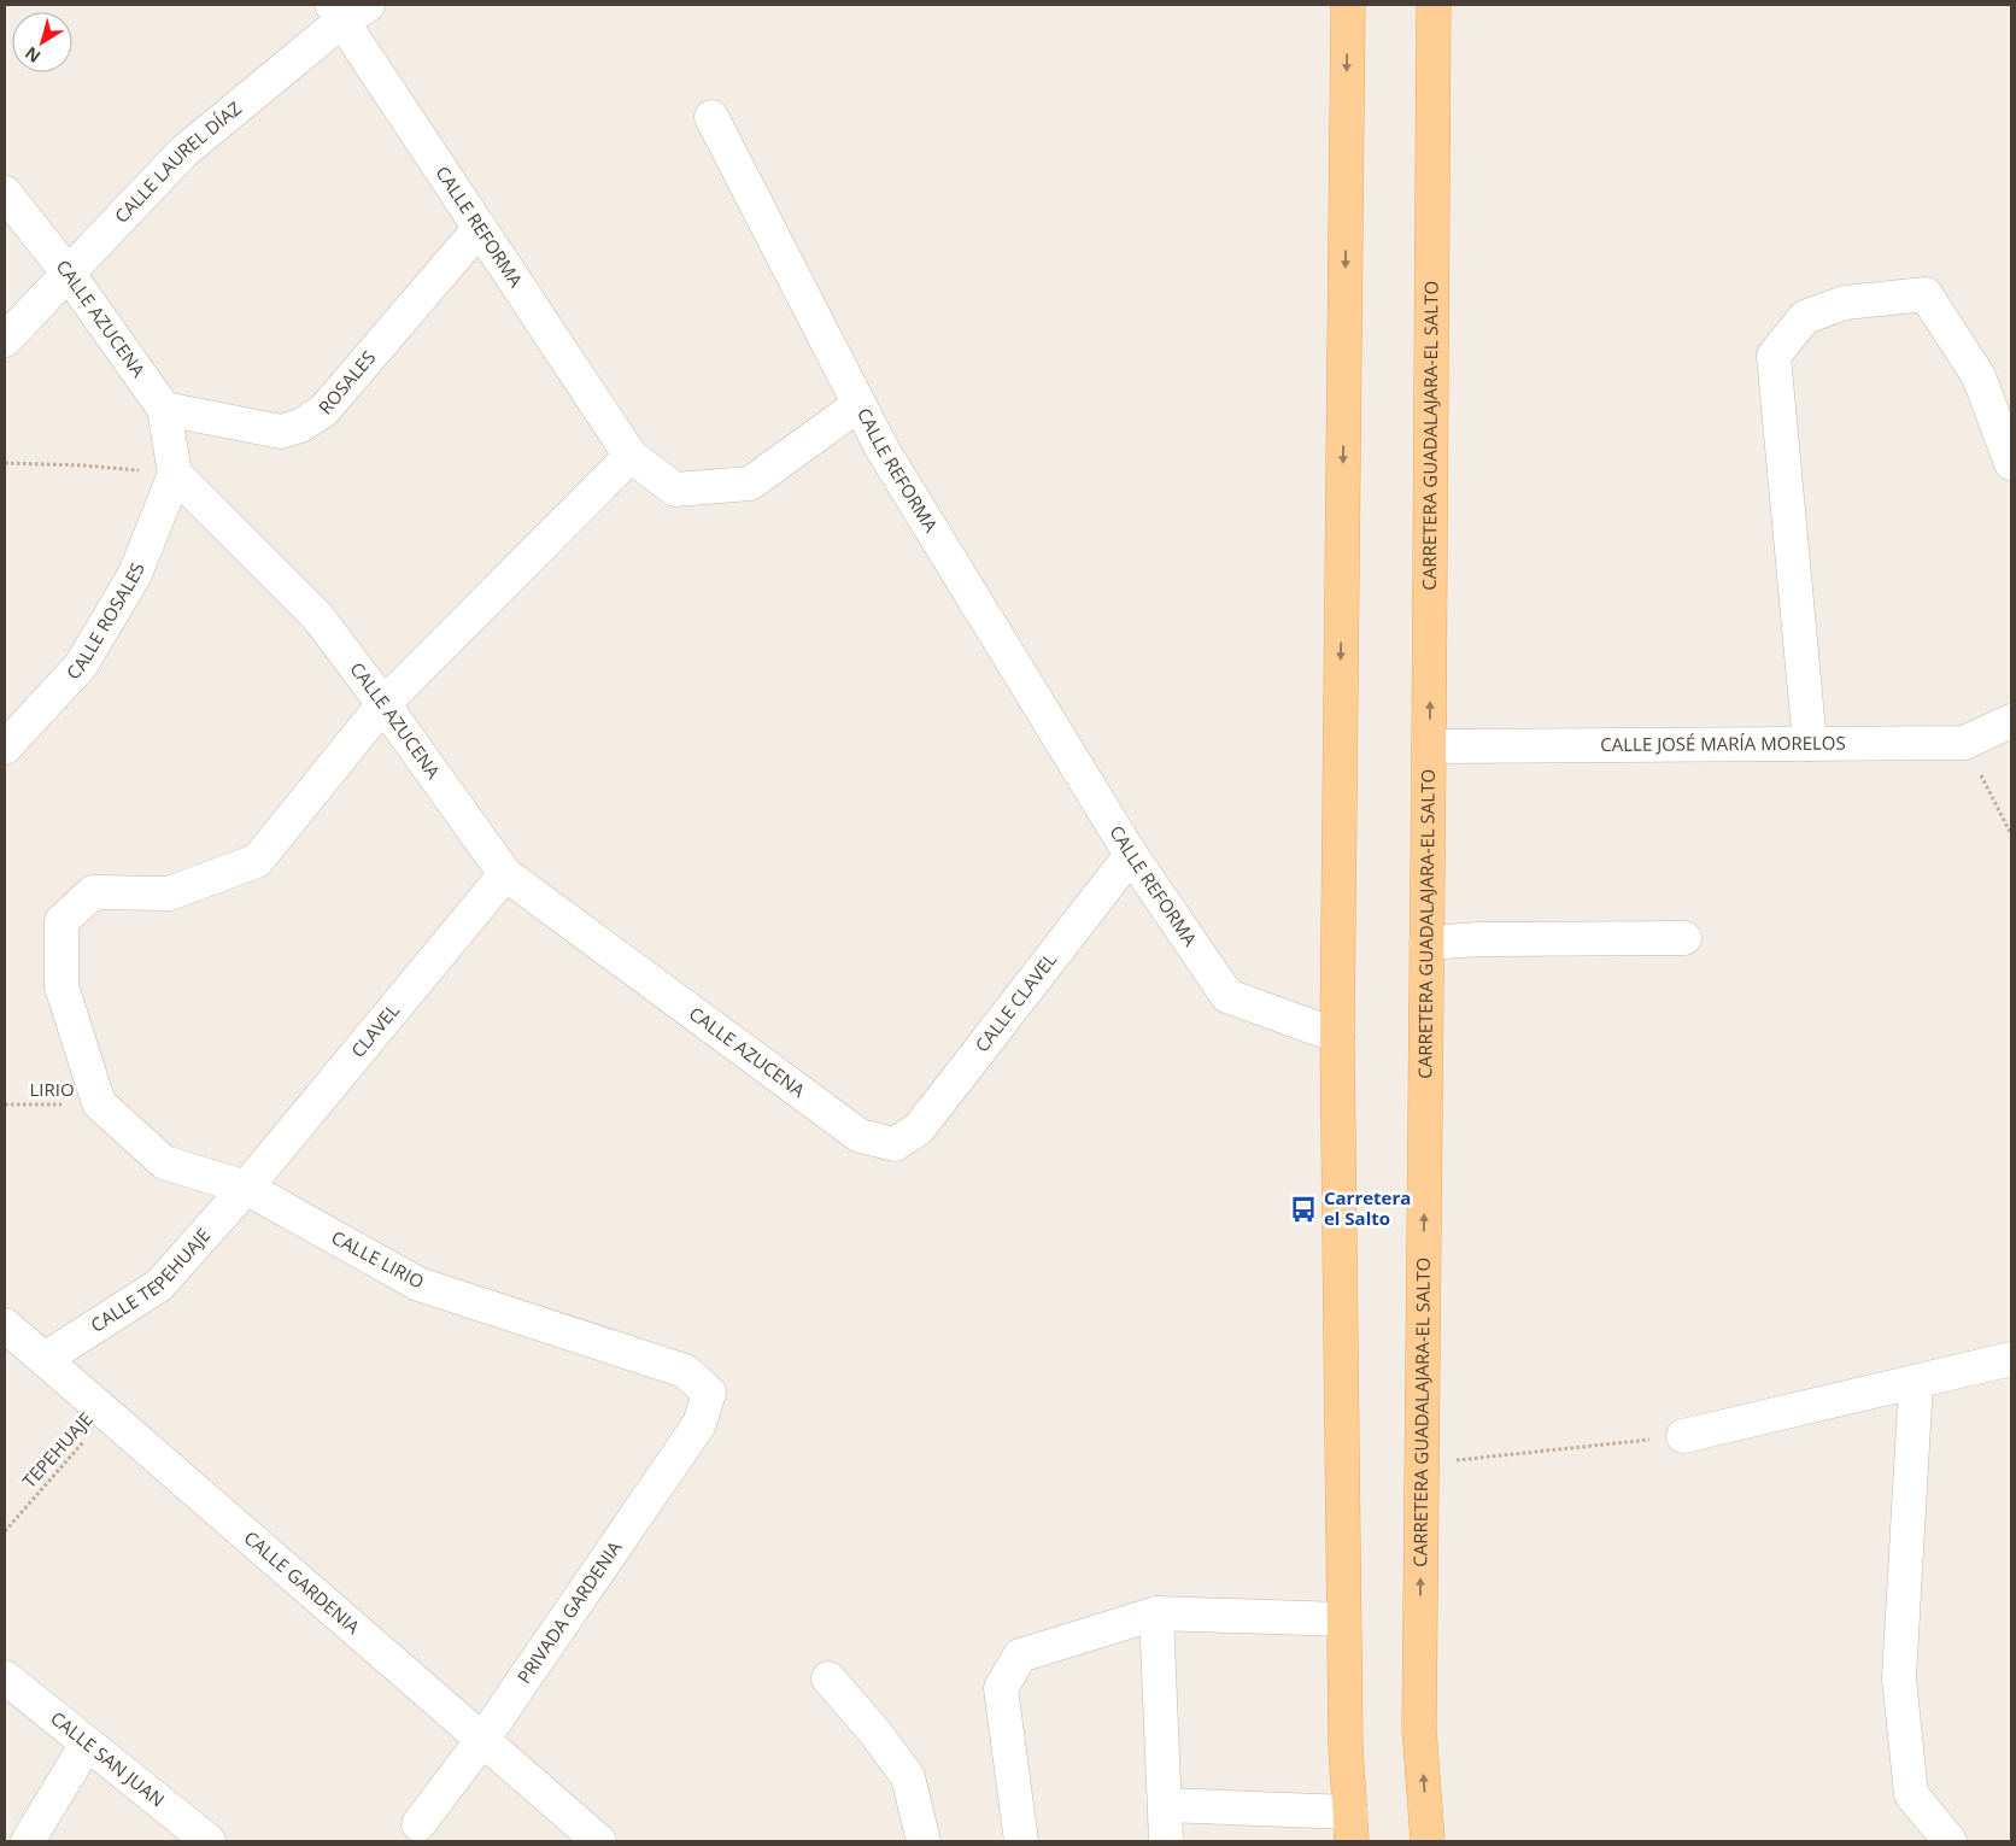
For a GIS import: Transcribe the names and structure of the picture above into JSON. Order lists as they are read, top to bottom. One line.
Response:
{"streets":{"main road":["CARRETERA GUADALAJARA-EL SALTO"],"street":["CALLE LAUREL DÍAZ","CALLE REFORMA","CALLE AZUCENA","ROSALES","CALLE ROSALES","CALLE JOSÉ MARÍA MORELOS","CALLE CLAVEL","CLAVEL","CALLE LIRIO","CALLE TEPEHUAJE","CALLE GARDENIA","PRIVADA GARDENIA","CALLE SAN JUAN"],"path":["LIRIO","TEPEHUAJE"]},"crossings":[["CALLE LAUREL DÍAZ","CALLE REFORMA"],["CALLE LAUREL DÍAZ","CALLE AZUCENA"],["CALLE REFORMA","ROSALES"],["CALLE REFORMA","CALLE CLAVEL"],["CALLE AZUCENA","ROSALES"],["CALLE AZUCENA","CALLE ROSALES"],["CALLE AZUCENA","CALLE CLAVEL"],["CALLE AZUCENA","CLAVEL"],["CARRETERA GUADALAJARA-EL SALTO","CALLE JOSÉ MARÍA MORELOS"],["CLAVEL","CALLE LIRIO"],["CLAVEL","CALLE TEPEHUAJE"],["LIRIO","CALLE LIRIO"],["CALLE LIRIO","CALLE TEPEHUAJE"],["CALLE LIRIO","PRIVADA GARDENIA"],["CALLE TEPEHUAJE","CALLE GARDENIA"],["TEPEHUAJE","CALLE GARDENIA"],["CALLE GARDENIA","PRIVADA GARDENIA"]],"places":{"bus stop":["Carretera el Salto"]},"north":"bottom left"}
